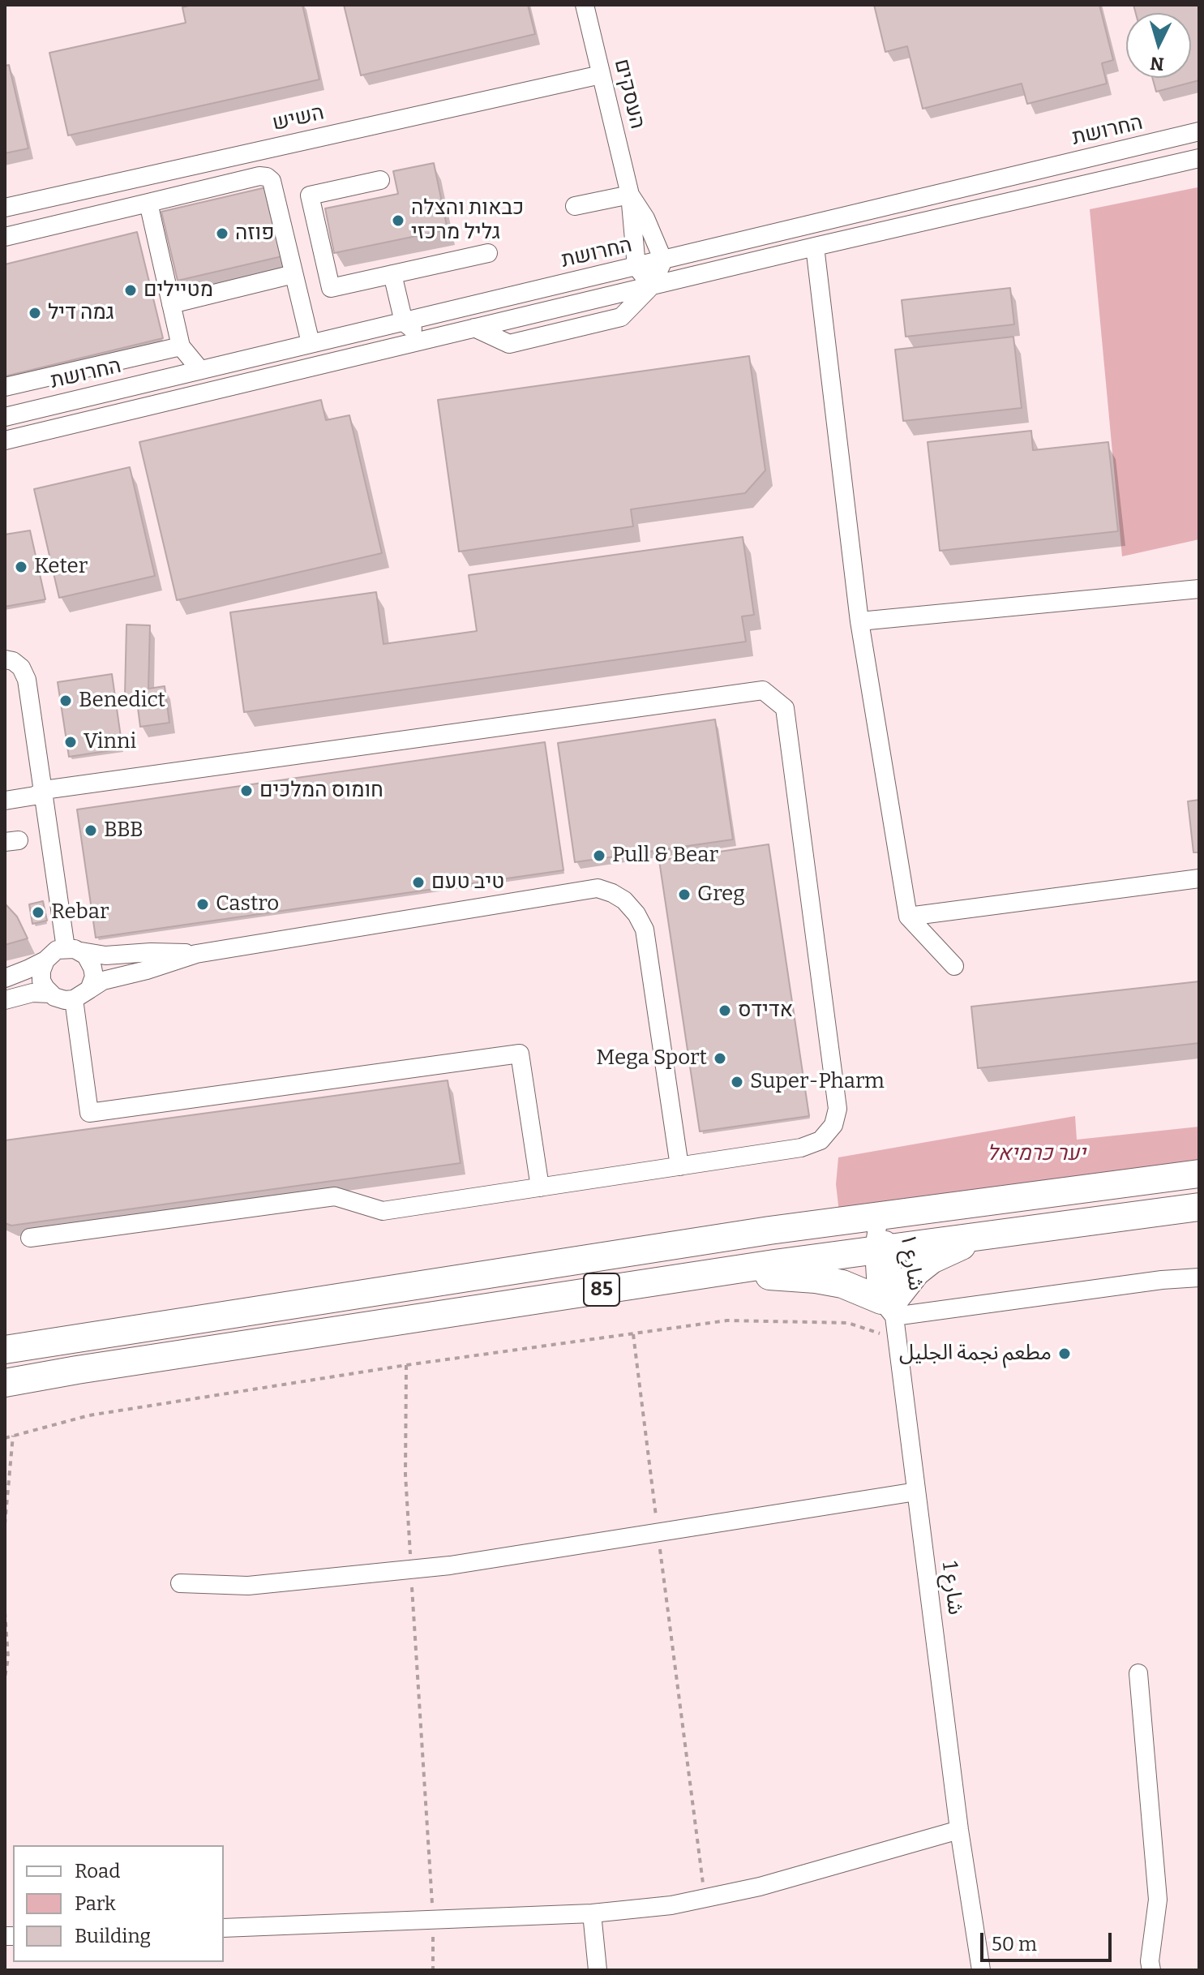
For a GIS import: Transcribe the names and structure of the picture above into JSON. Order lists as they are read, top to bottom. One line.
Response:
{"streets":{"highway":["85"],"street":["העסקים","השיש","החרושת","شارع 1"]},"crossings":[["העסקים","השיש"],["85","شارع 1"]],"parks":["יער כרמיאל"],"places":["כבאות והצלה גליל מרכזי","פוזה","מטיילים","גמה דיל","Keter","Benedict","Vinni","חומוס המלכים","BBB","Pull & Bear","טיב טעם","Greg","Castro","Rebar","אדידס","Mega Sport","Super-Pharm","مطعم نجمة الجليل"],"legend":["Road","Park","Building"],"scale_bar":"50 m","north":"bottom"}
